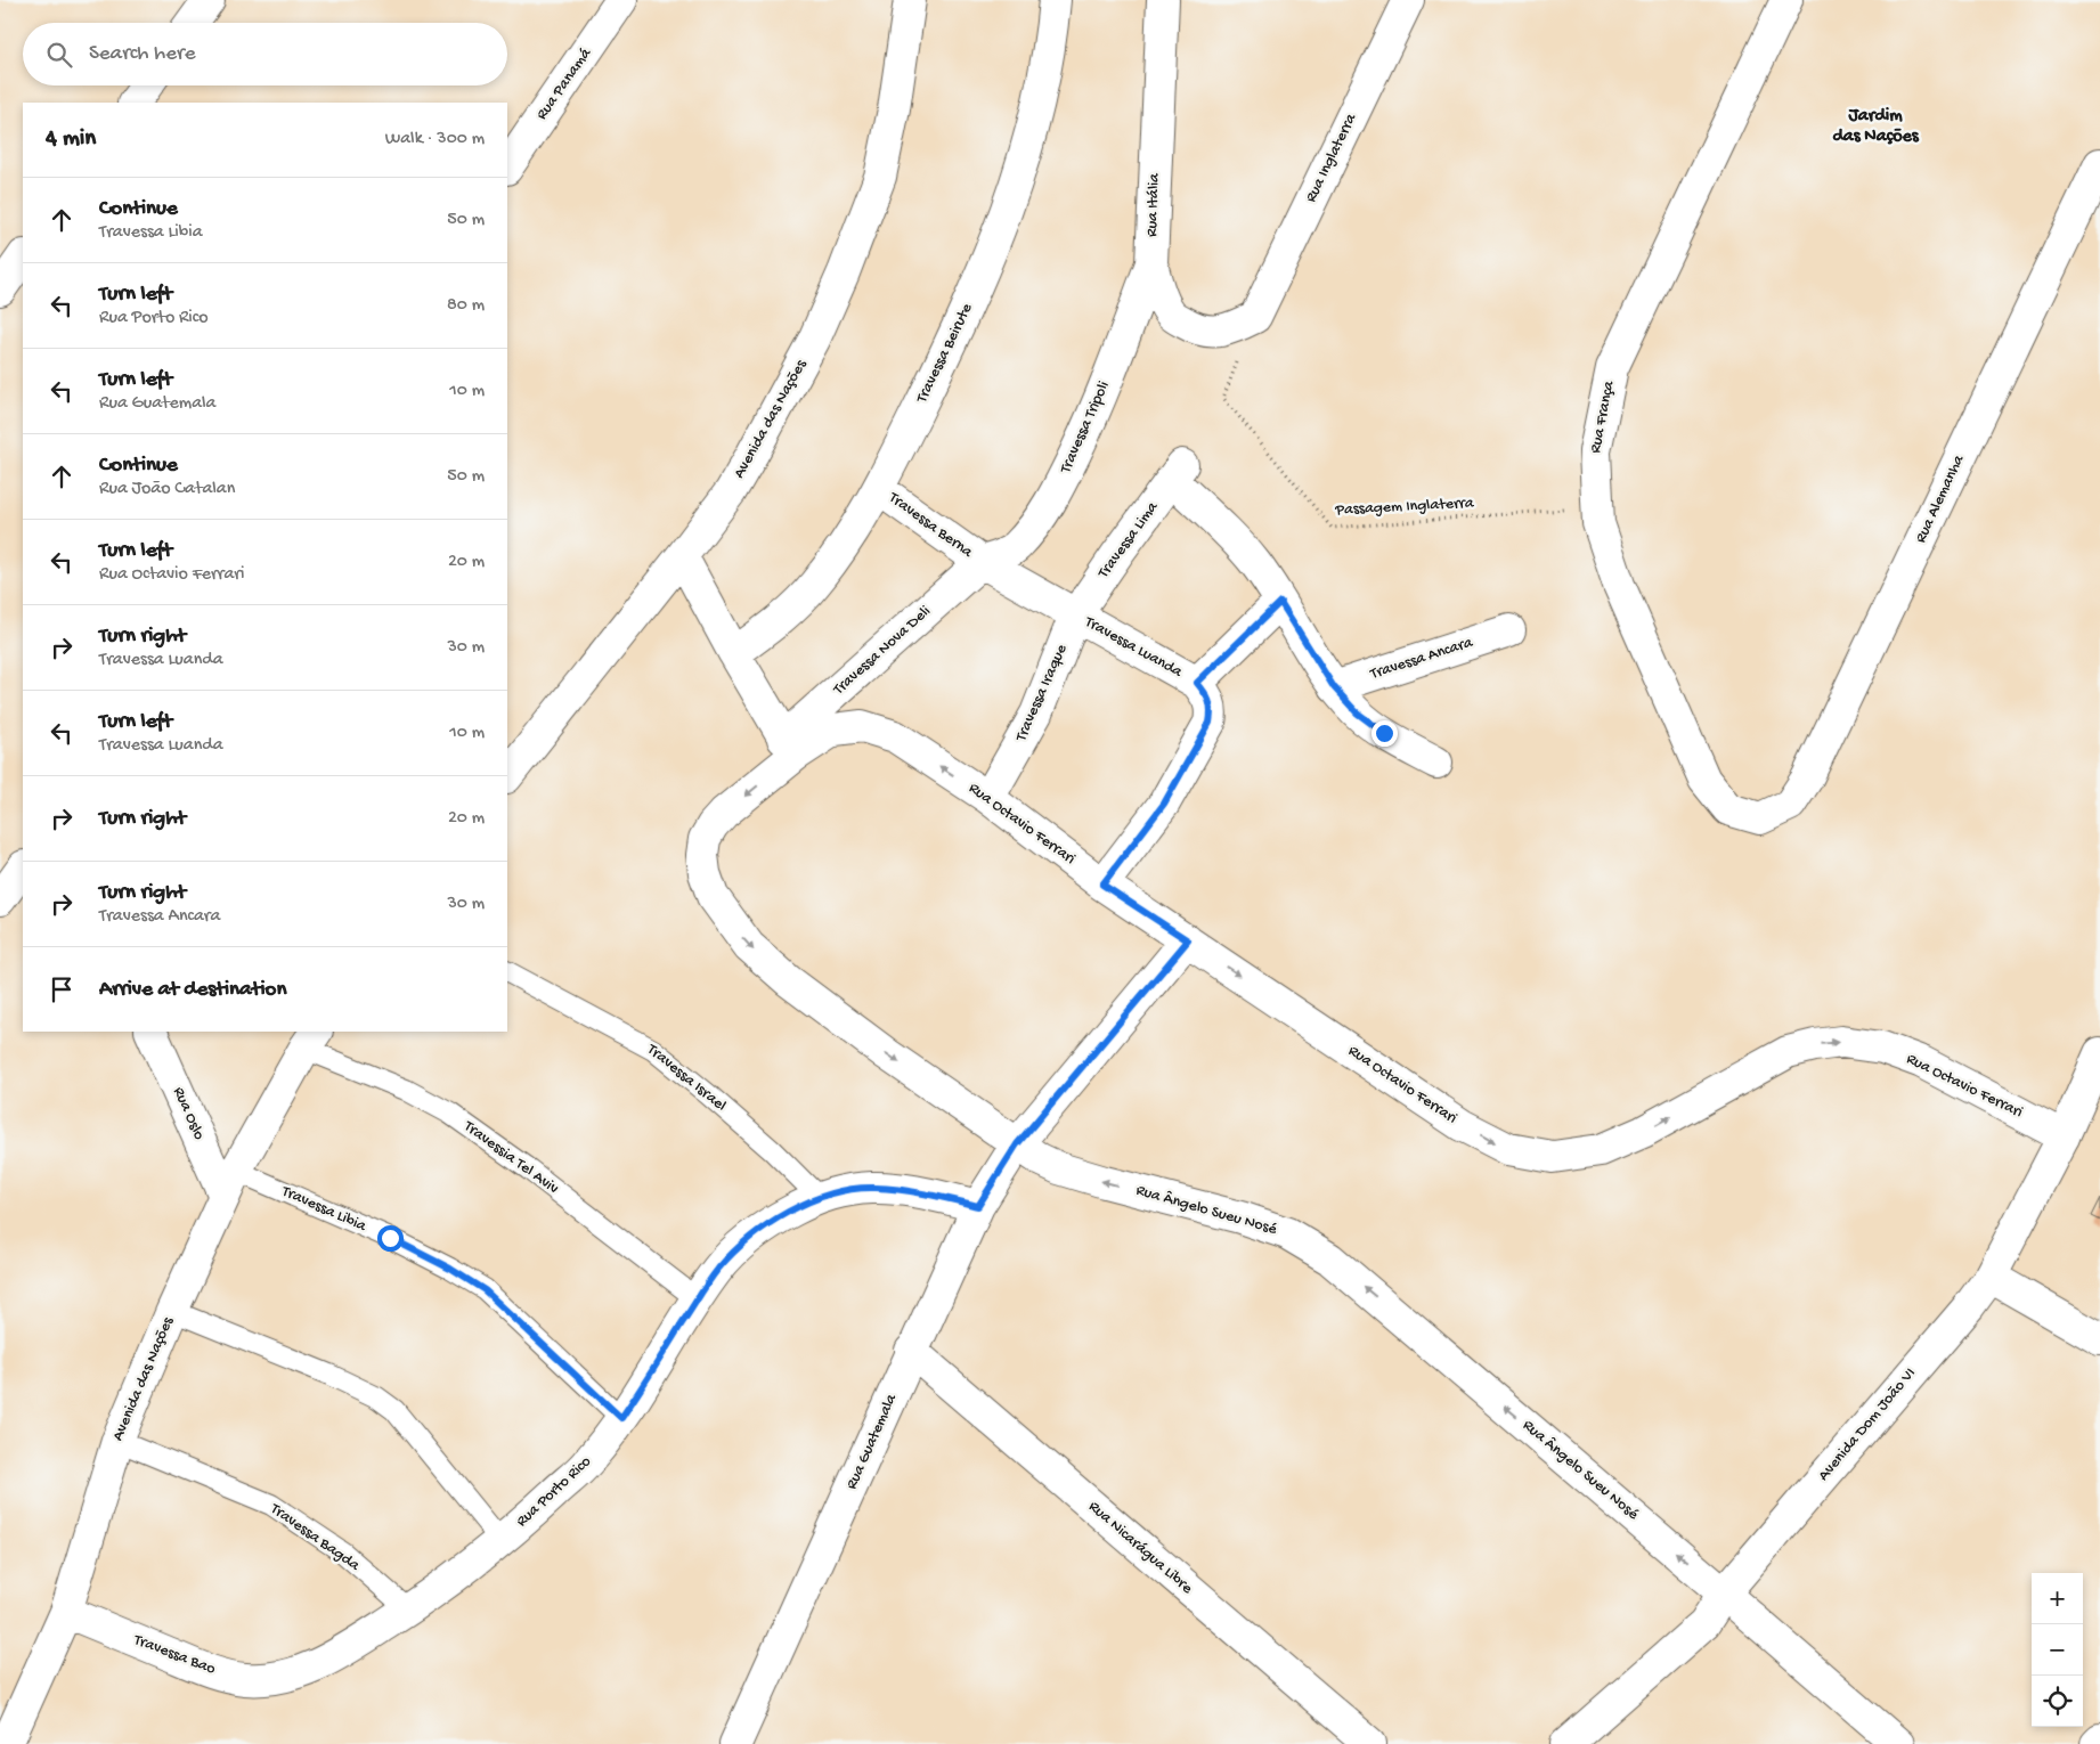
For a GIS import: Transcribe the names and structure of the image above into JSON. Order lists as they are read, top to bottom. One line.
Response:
{"streets":{"street":["Rua Panamá","Rua Inglaterra","Rua Itália","Travessa Beirute","Rua França","Avenida das Nações","Travessa Tripoli","Rua Alemanha","Travessa Berna","Travessa Lima","Travessa Luanda","Travessa Nova Deli","Travessa Ancara","Travessa Iraque","Rua Octavio Ferrari","Rua Oslo","Rua Ângelo Sueu Nosé","Avenida Dom João VI","Rua Guatemala","Rua Porto Rico","Rua Nicarágua Libre","Travessa Bao"],"lane":["Travessa Israel","Travessia Tel Aviv","Travessa Libia","Travessa Bagda"],"path":["Passagem Inglaterra"]},"crossings":[["Rua Inglaterra","Rua Itália"],["Rua Inglaterra","Passagem Inglaterra"],["Rua Itália","Travessa Tripoli"],["Rua Itália","Passagem Inglaterra"],["Travessa Beirute","Travessa Berna"],["Rua França","Rua Alemanha"],["Rua França","Passagem Inglaterra"],["Avenida das Nações","Rua Oslo"],["Avenida das Nações","Travessia Tel Aviv"],["Avenida das Nações","Travessa Libia"],["Avenida das Nações","Travessa Bagda"],["Avenida das Nações","Travessa Bao"],["Travessa Tripoli","Travessa Berna"],["Travessa Tripoli","Travessa Luanda"],["Travessa Tripoli","Travessa Nova Deli"],["Travessa Berna","Travessa Luanda"],["Travessa Berna","Travessa Nova Deli"],["Travessa Lima","Travessa Luanda"],["Travessa Lima","Travessa Iraque"],["Travessa Luanda","Travessa Nova Deli"],["Travessa Luanda","Travessa Iraque"],["Travessa Luanda","Rua Octavio Ferrari"],["Travessa Nova Deli","Rua Octavio Ferrari"],["Travessa Nova Deli","Rua Ângelo Sueu Nosé"],["Travessa Iraque","Rua Octavio Ferrari"],["Rua Octavio Ferrari","Rua Ângelo Sueu Nosé"],["Rua Octavio Ferrari","Avenida Dom João VI"],["Rua Octavio Ferrari","Rua Guatemala"],["Travessa Israel","Rua Porto Rico"],["Rua Oslo","Travessa Libia"],["Travessia Tel Aviv","Rua Porto Rico"],["Travessa Libia","Rua Porto Rico"],["Rua Ângelo Sueu Nosé","Avenida Dom João VI"],["Rua Ângelo Sueu Nosé","Rua Guatemala"],["Rua Guatemala","Rua Porto Rico"],["Rua Guatemala","Rua Nicarágua Libre"],["Rua Porto Rico","Travessa Bagda"],["Rua Porto Rico","Travessa Bao"]],"districts":["Jardim das Nações"],"page":{"search":"Search here","heading":["4 min","Walk · 300 m"],"list":[["Continue","Travessa Libia","50 m"],["Turn left","Rua Porto Rico","80 m"],["Turn left","Rua Guatemala","10 m"],["Continue","Rua João Catalan","50 m"],["Turn left","Rua Octavio Ferrari","20 m"],["Turn right","Travessa Luanda","30 m"],["Turn left","Travessa Luanda","10 m"],["Turn right","20 m"],["Turn right","Travessa Ancara","30 m"],"Arrive at destination"],"map_buttons":["+","−"]}}
